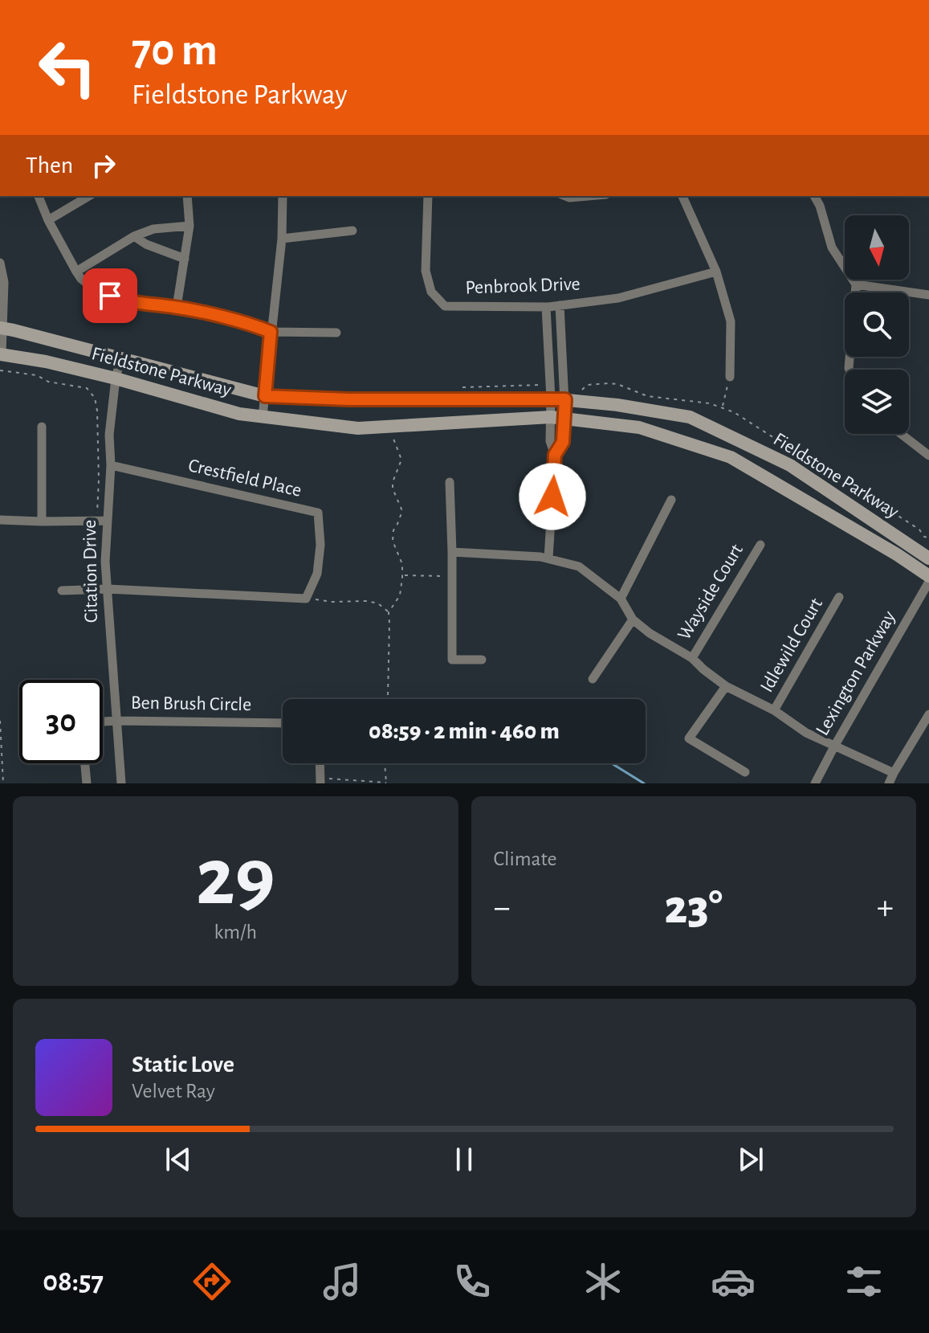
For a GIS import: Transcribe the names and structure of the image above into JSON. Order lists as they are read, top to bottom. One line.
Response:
{"streets":{"street":["Penbrook Drive","Fieldstone Parkway","Crestfield Place","Citation Drive","Wayside Court","Idlewild Court","Lexington Parkway","Ben Brush Circle"]},"crossings":[["Fieldstone Parkway","Citation Drive"],["Crestfield Place","Citation Drive"],["Citation Drive","Ben Brush Circle"]],"north":"bottom","page":{"turn":["70 m","Fieldstone Parkway"],"then":"Then","limit":"30","trip":"08:59 · 2 min · 460 m","tile":[["29","km/h"],"Climate"],"heat":["−","23°","+"],"song":["Static Love","Velvet Ray"],"tabs":"08:57"}}
